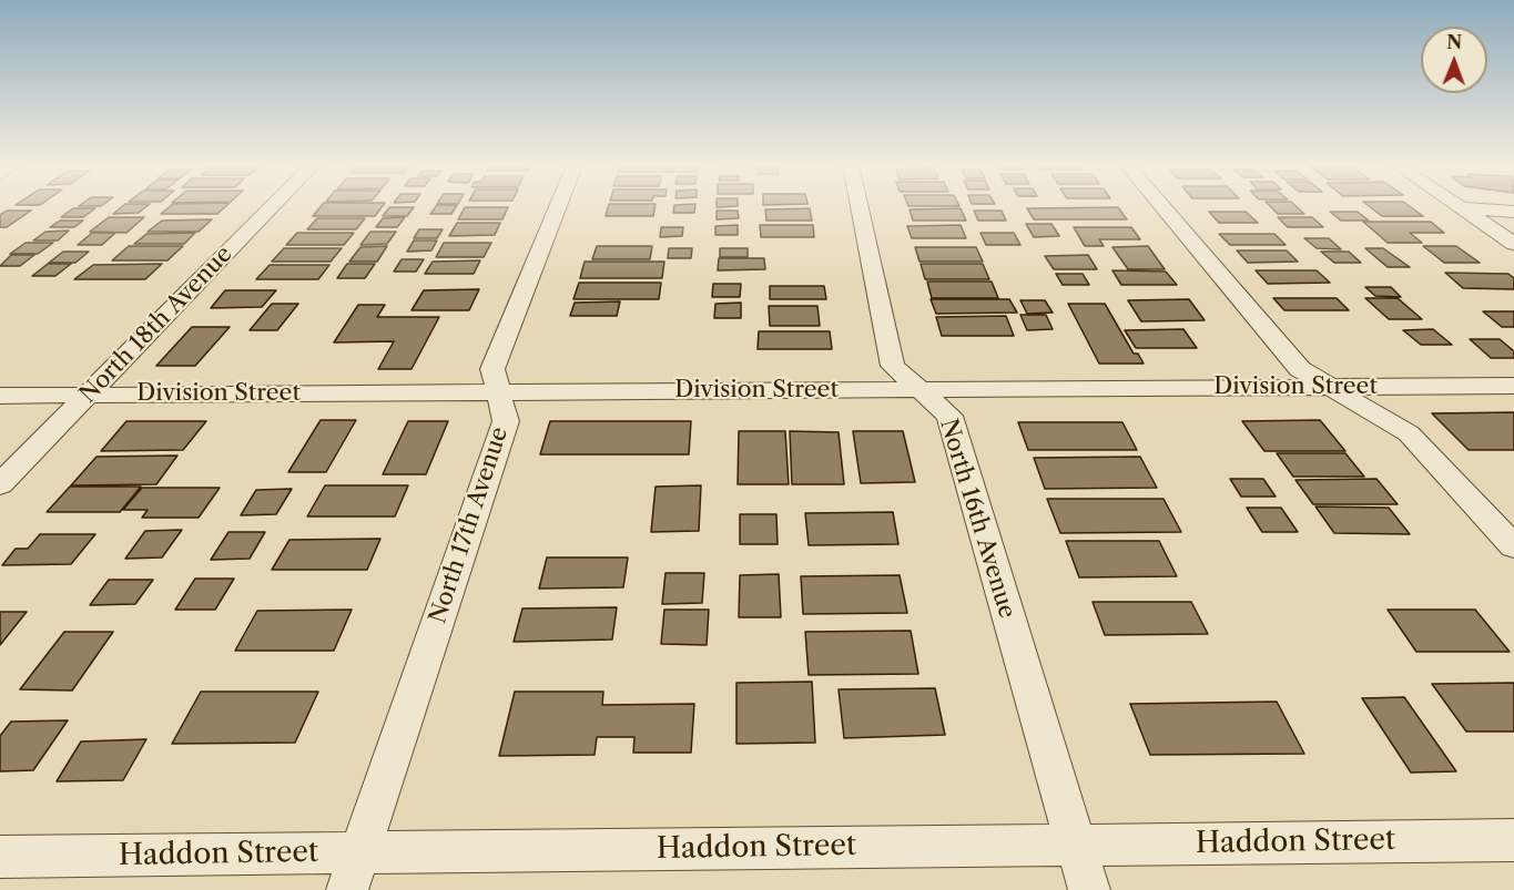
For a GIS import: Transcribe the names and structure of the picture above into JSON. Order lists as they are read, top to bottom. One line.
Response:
{"streets":{"street":["North 18th Avenue","Division Street","North 16th Avenue","North 17th Avenue","Haddon Street"]},"crossings":[["North 18th Avenue","Division Street"],["Division Street","North 16th Avenue"],["Division Street","North 17th Avenue"],["North 16th Avenue","Haddon Street"],["North 17th Avenue","Haddon Street"]],"north":"top"}
